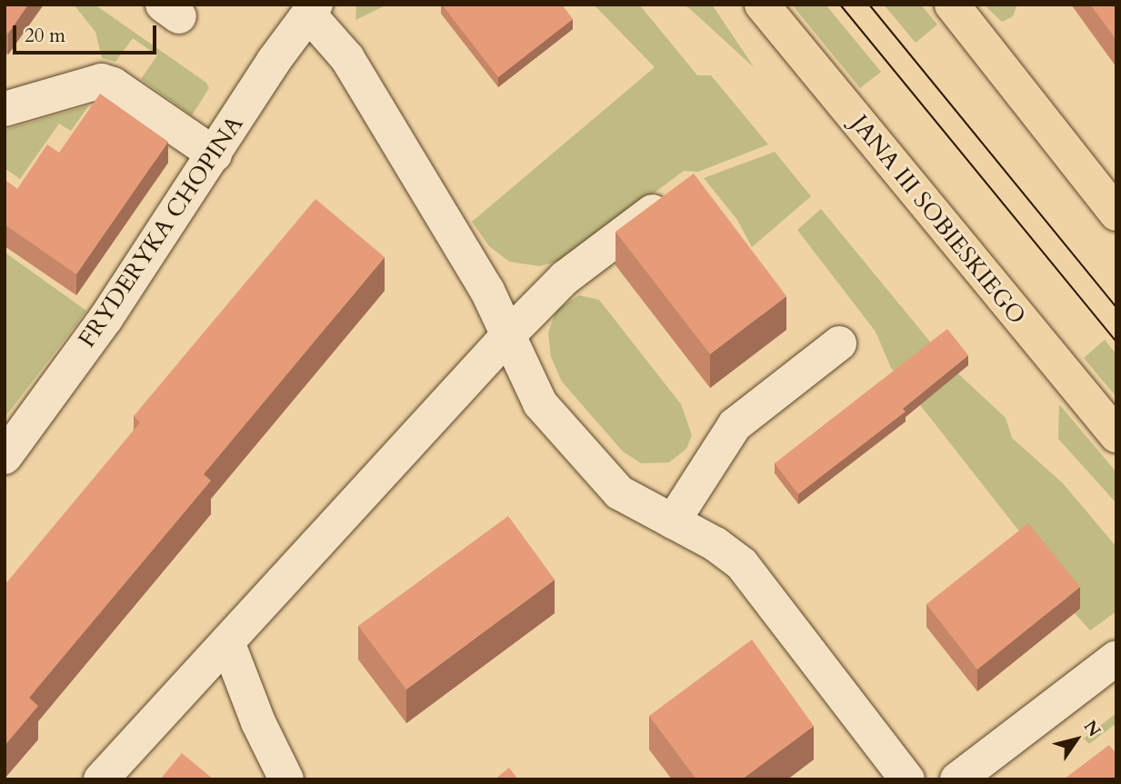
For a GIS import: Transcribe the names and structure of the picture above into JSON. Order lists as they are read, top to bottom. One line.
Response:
{"streets":{"main road":["JANA III SOBIESKIEGO"],"street":["FRYDERYKA CHOPINA"]},"scale_bar":"20 m","north":"top right"}
